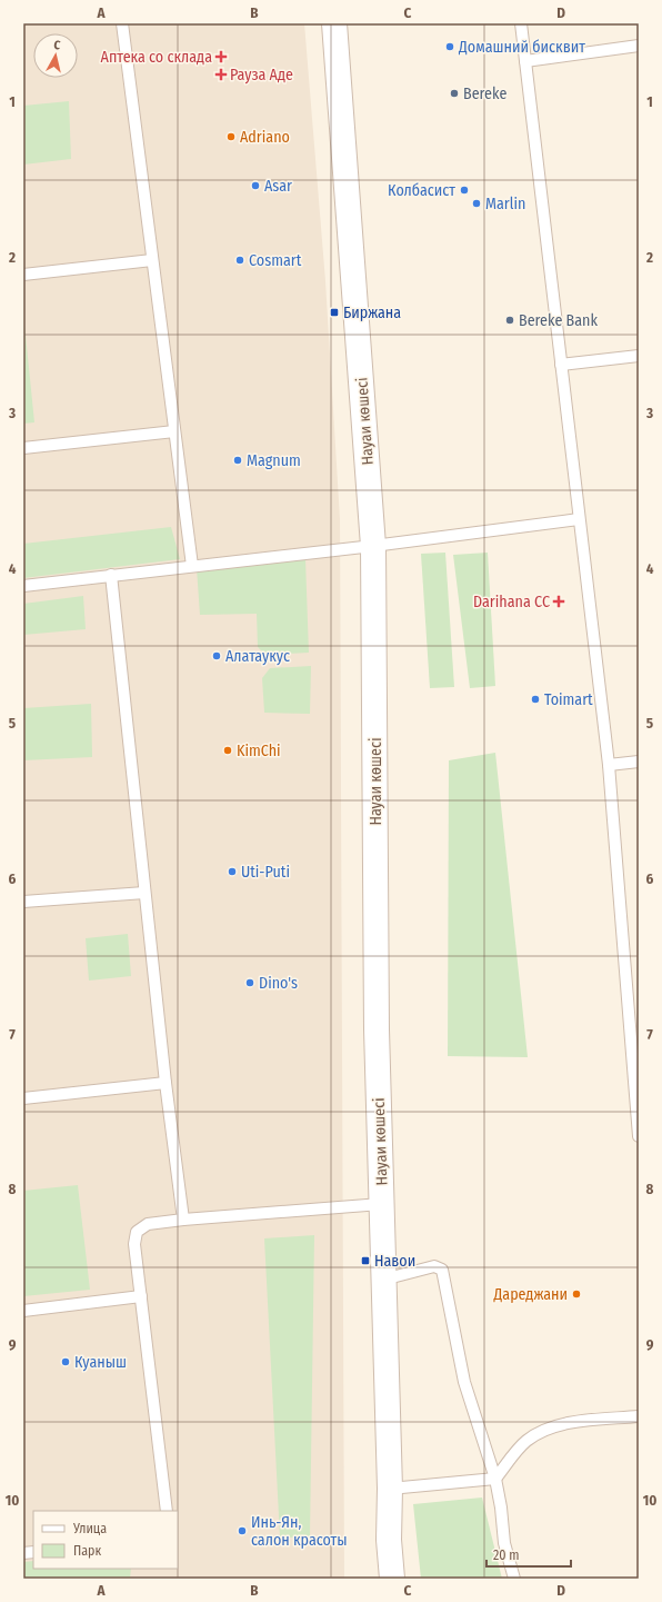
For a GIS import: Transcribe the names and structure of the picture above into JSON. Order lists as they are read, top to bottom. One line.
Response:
{"streets":{"street":["Науаи көшесі"]},"places":{"other":["Домашний бисквит","Bereke","Adriano","Asar","Колбасист","Marlin","Cosmart","Bereke Bank","Magnum","Алатаукус","Toimart","KimChi","Uti-Puti","Dino's","Дареджани","Куаныш","Инь-Ян, салон красоты"],"health":["Аптека со склада","Рауза Аде","Darihana CC"],"transit":["Биржана","Навои"]},"legend":["Улица","Парк"],"scale_bar":"20 m","north":"top","grid":{"columns":["A","B","C","D"],"rows":["1","2","3","4","5","6","7","8","9","10"]}}
